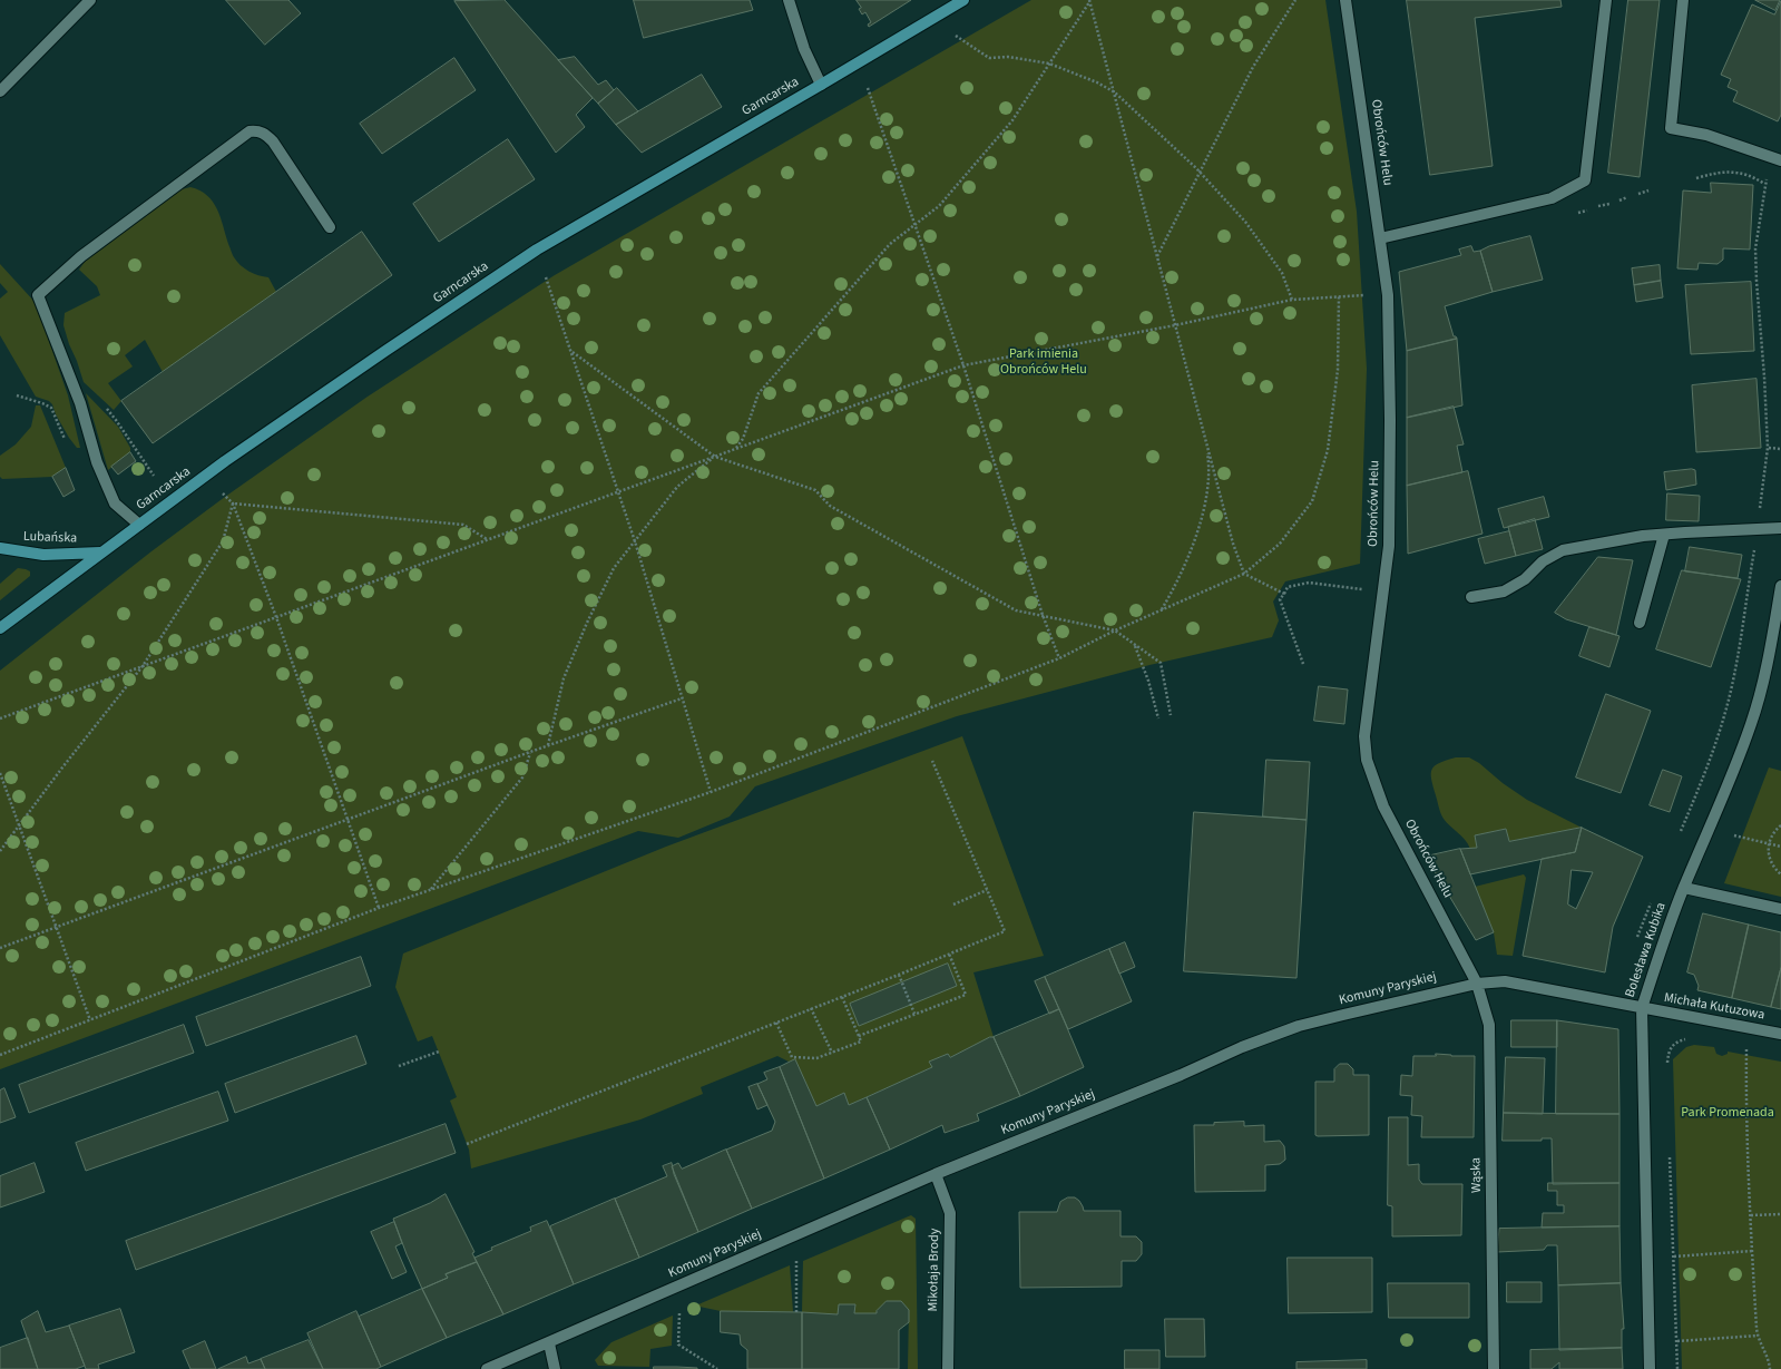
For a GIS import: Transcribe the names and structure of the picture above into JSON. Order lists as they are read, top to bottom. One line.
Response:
{"streets":{"street":["Garncarska","Obrońców Helu","Lubańska","Bolesława Kubika","Komuny Paryskiej","Michała Kutuzowa","Wąska","Mikołaja Brody"]},"crossings":[["Garncarska","Lubańska"],["Obrońców Helu","Komuny Paryskiej"],["Obrońców Helu","Wąska"],["Bolesława Kubika","Komuny Paryskiej"],["Bolesława Kubika","Michała Kutuzowa"],["Komuny Paryskiej","Michała Kutuzowa"],["Komuny Paryskiej","Wąska"],["Komuny Paryskiej","Mikołaja Brody"]],"parks":["Park imienia Obrońców Helu","Park Promenada"]}
